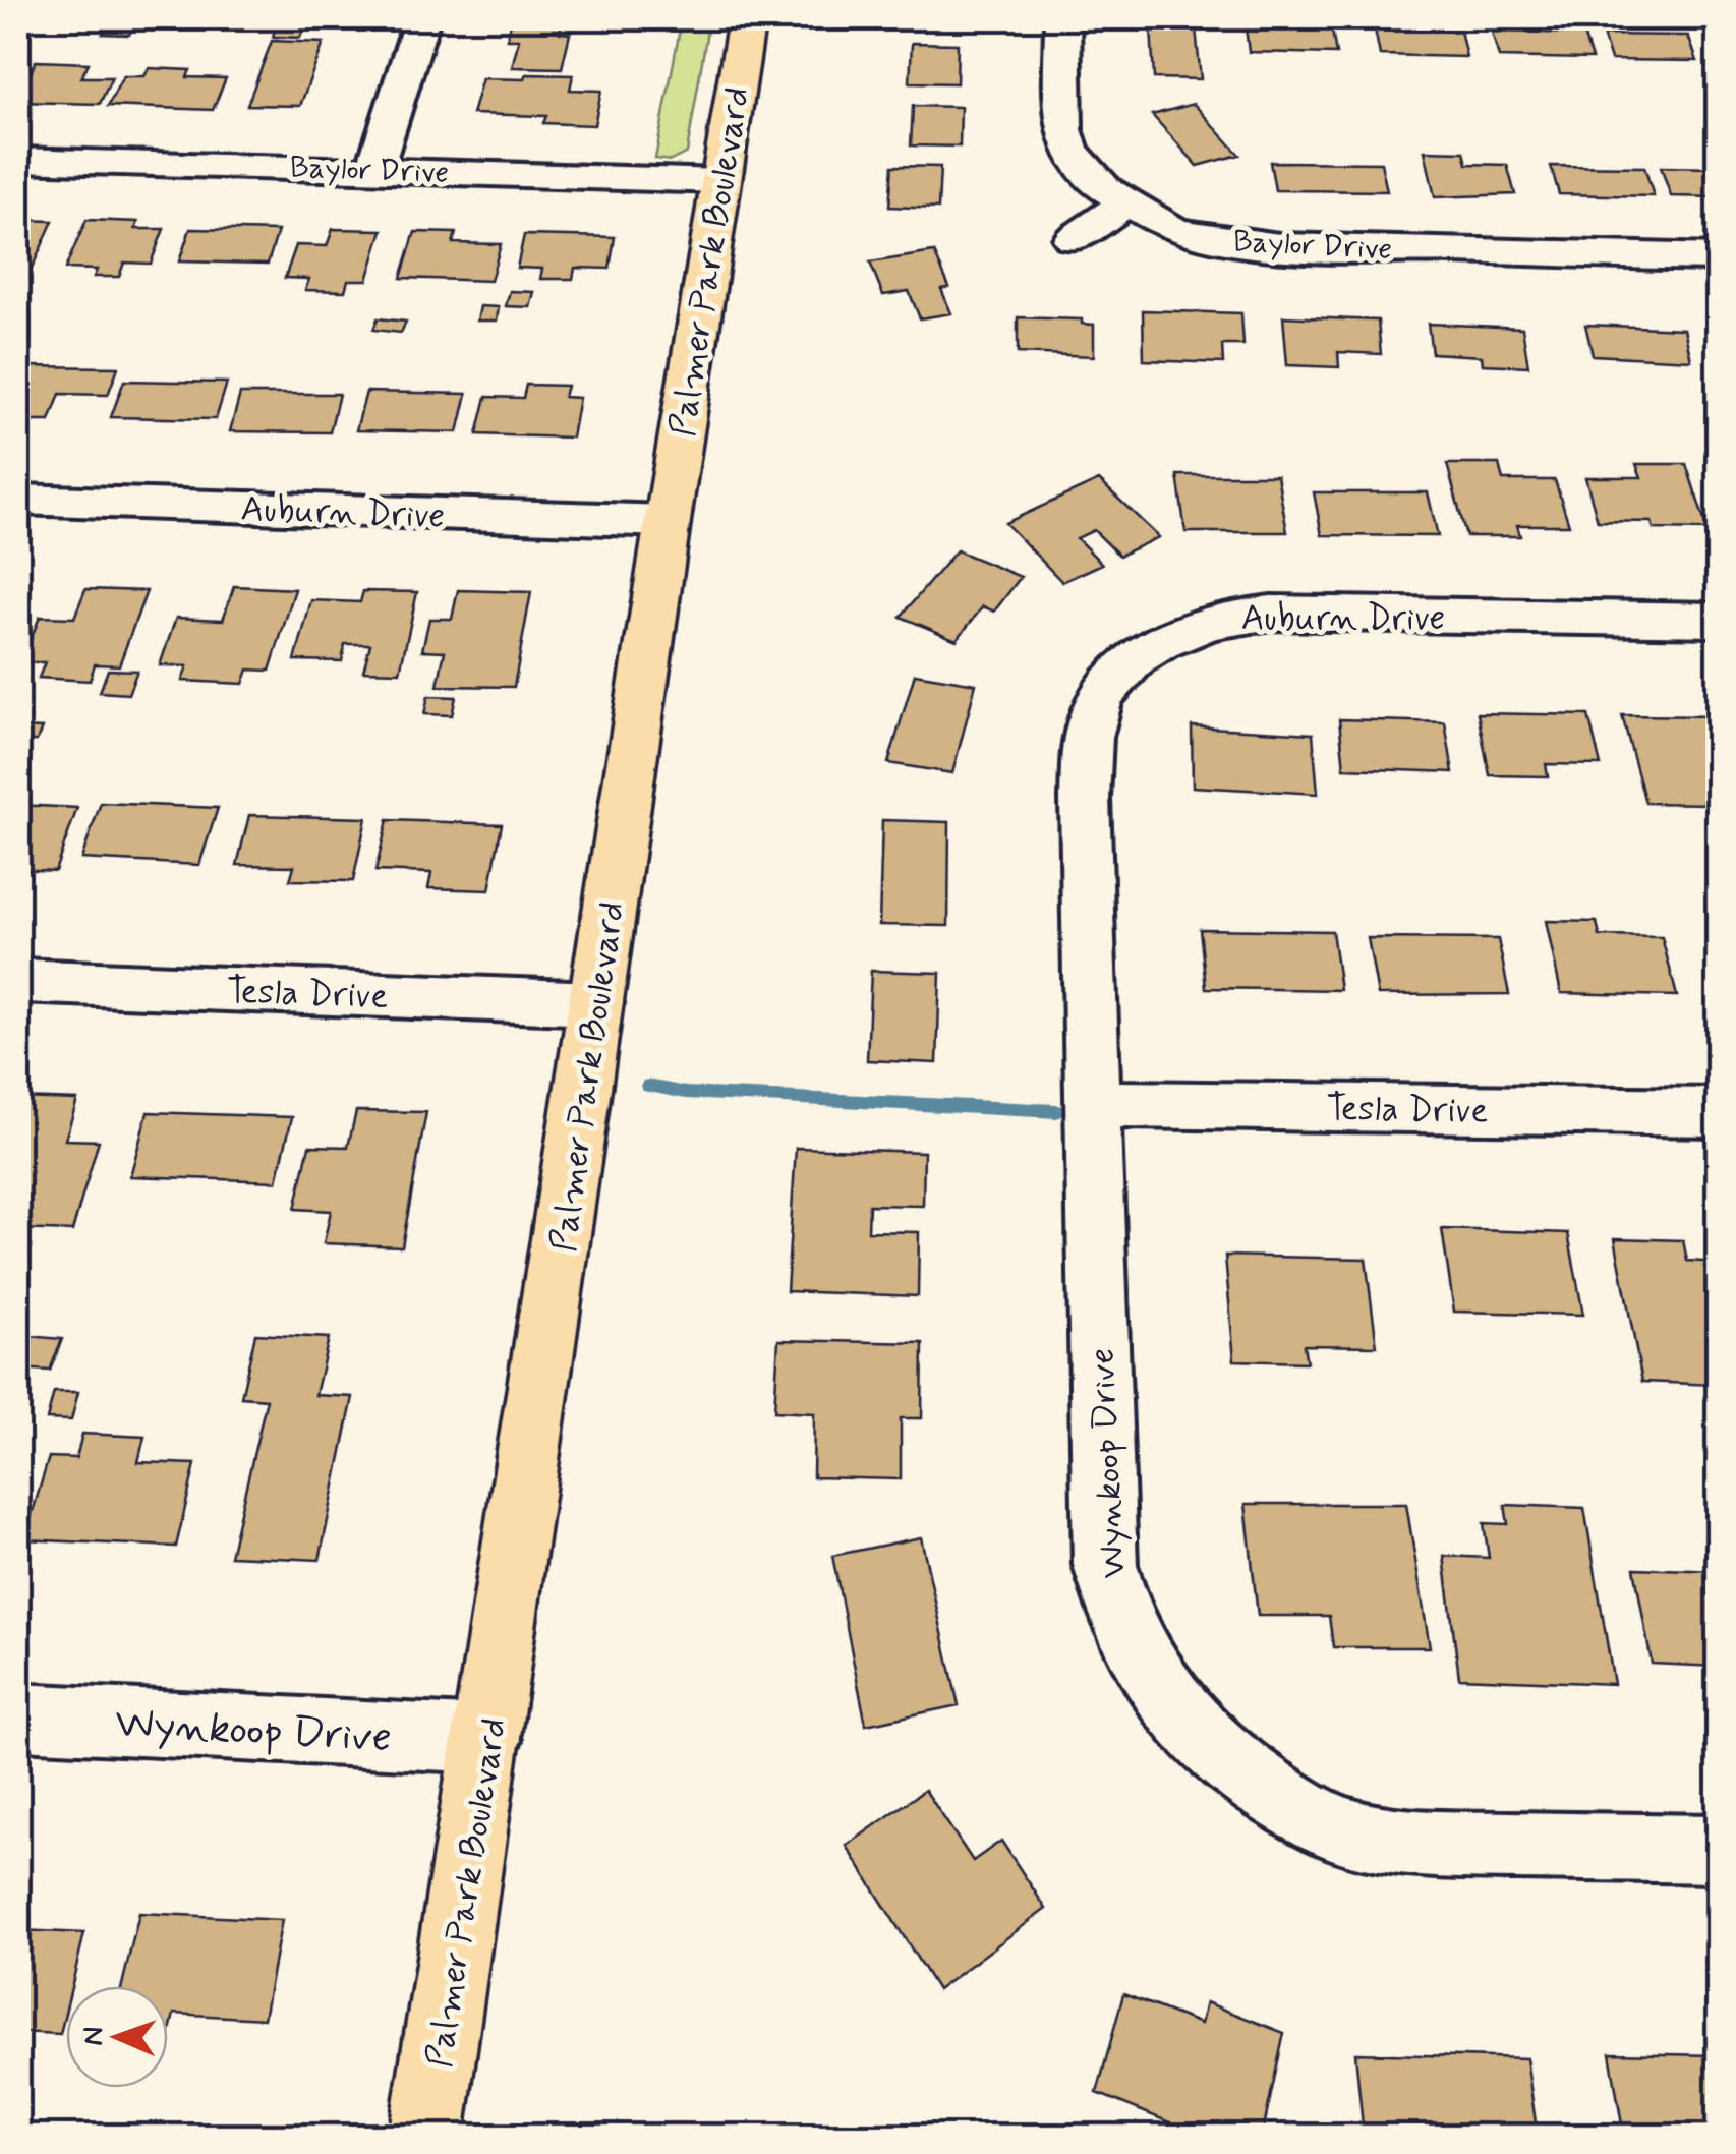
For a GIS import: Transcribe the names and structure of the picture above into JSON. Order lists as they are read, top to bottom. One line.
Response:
{"streets":{"main road":["Palmer Park Boulevard"],"street":["Baylor Drive","Auburn Drive","Tesla Drive","Wynkoop Drive"]},"crossings":[["Baylor Drive","Palmer Park Boulevard"],["Palmer Park Boulevard","Auburn Drive"],["Palmer Park Boulevard","Tesla Drive"],["Palmer Park Boulevard","Wynkoop Drive"],["Auburn Drive","Tesla Drive"],["Auburn Drive","Wynkoop Drive"],["Tesla Drive","Wynkoop Drive"]],"north":"left"}
